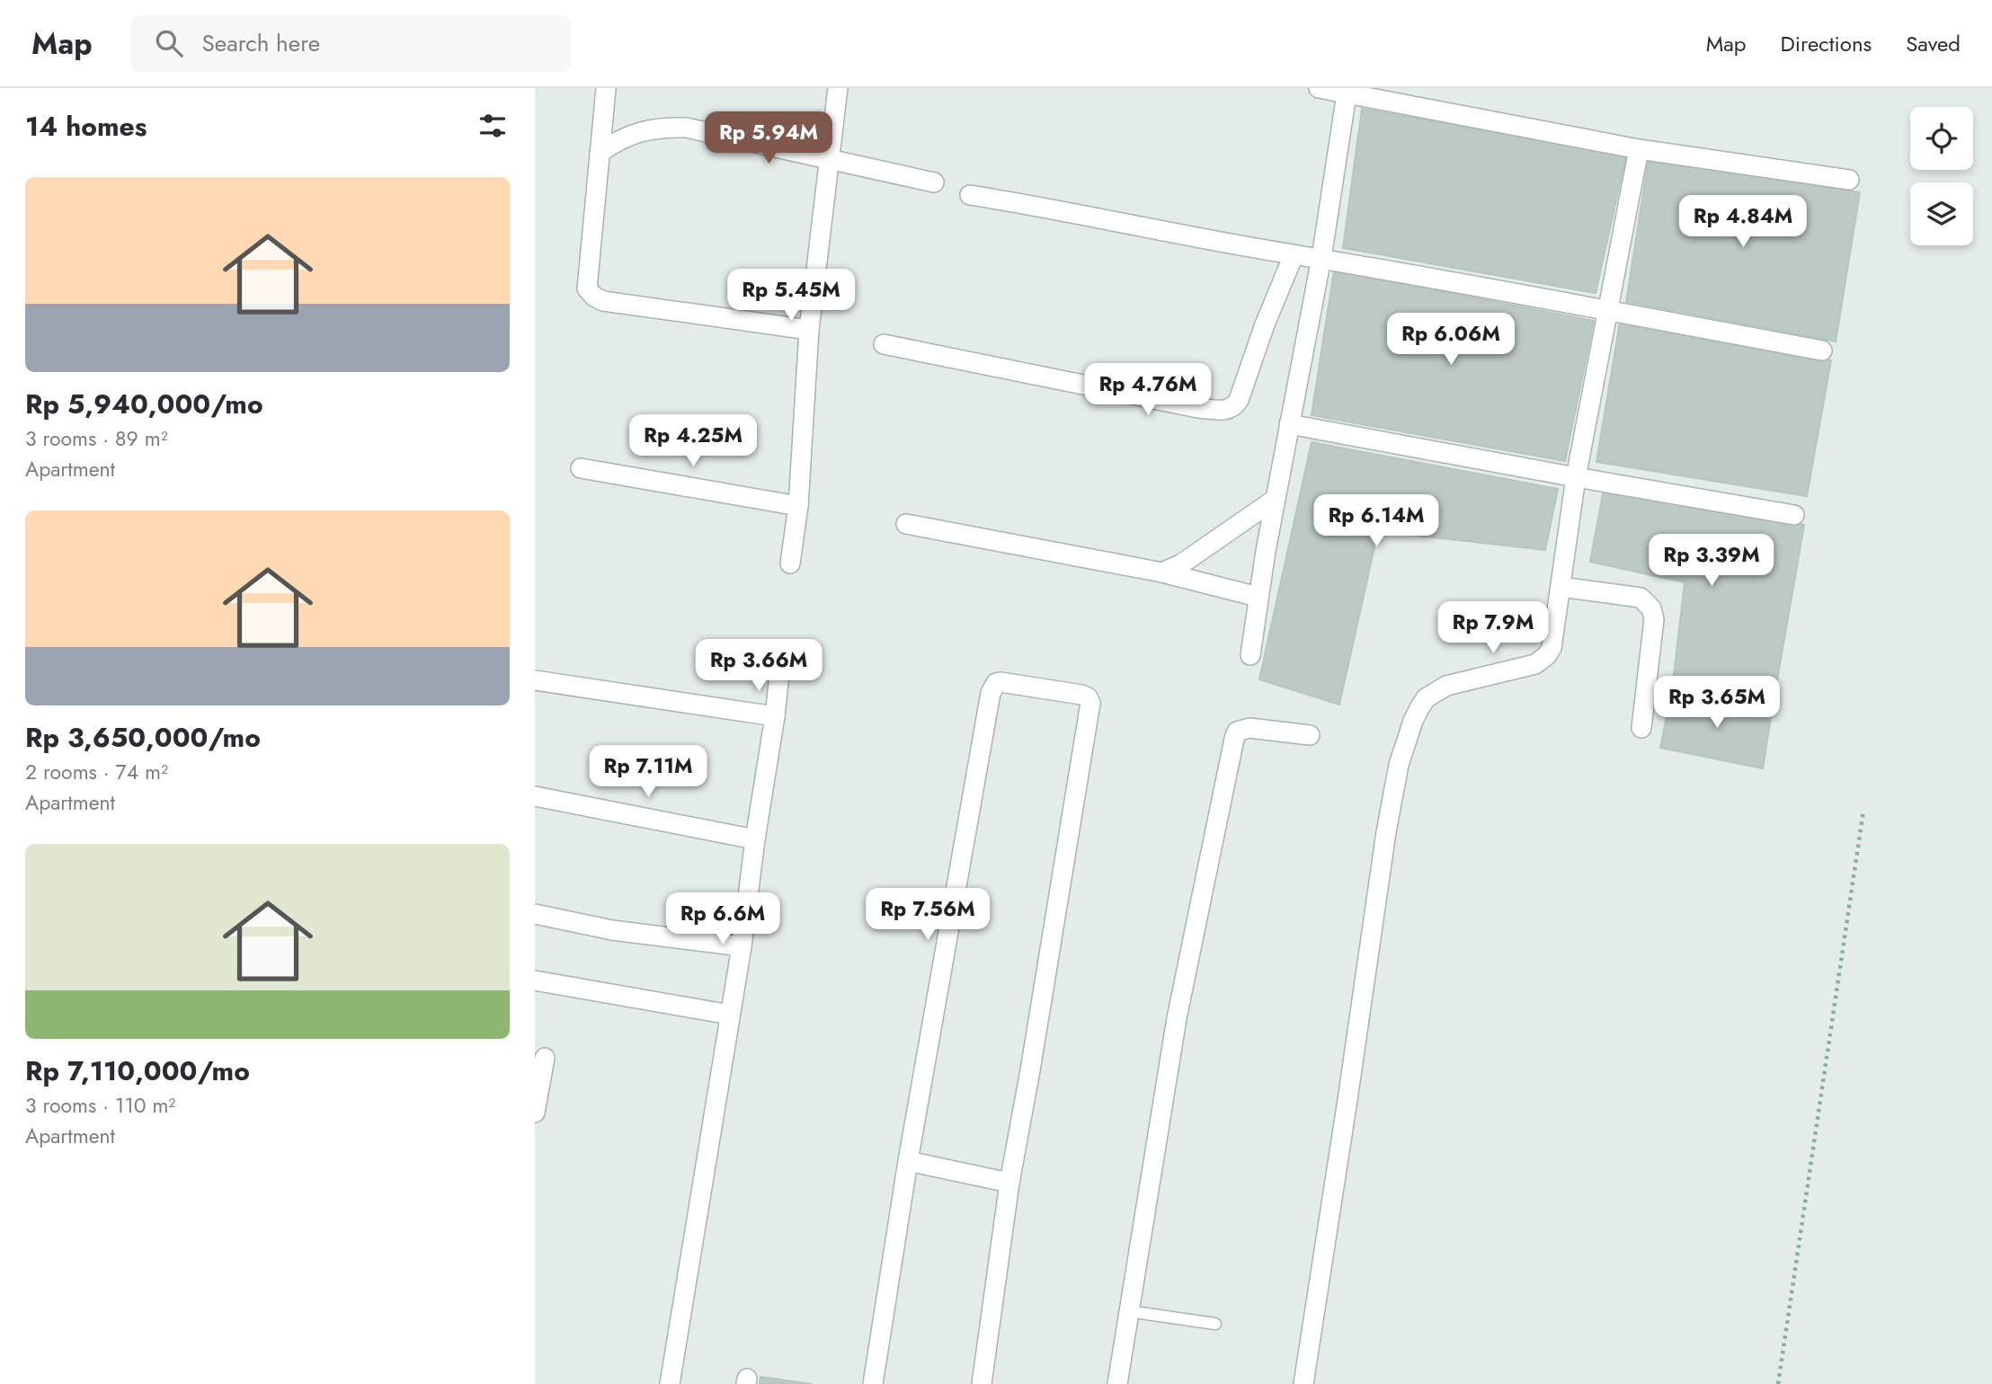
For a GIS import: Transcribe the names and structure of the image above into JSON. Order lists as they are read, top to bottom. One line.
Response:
{"page":{"header":"Map","search":"Search here","nav":["Map","Directions","Saved"],"heading":"14 homes","price":["Rp 5.94M","Rp 4.84M","Rp 5.45M","Rp 6.06M","Rp 4.76M","Rp 4.25M","Rp 6.14M","Rp 3.39M","Rp 7.9M","Rp 3.66M","Rp 3.65M","Rp 7.11M","Rp 7.56M","Rp 6.6M"],"list":[{"name":"Rp 5,940,000/mo","note":"3 rooms · 89 m² · Apartment"},{"name":"Rp 3,650,000/mo","note":"2 rooms · 74 m² · Apartment"},{"name":"Rp 7,110,000/mo","note":"3 rooms · 110 m² · Apartment"}]}}
